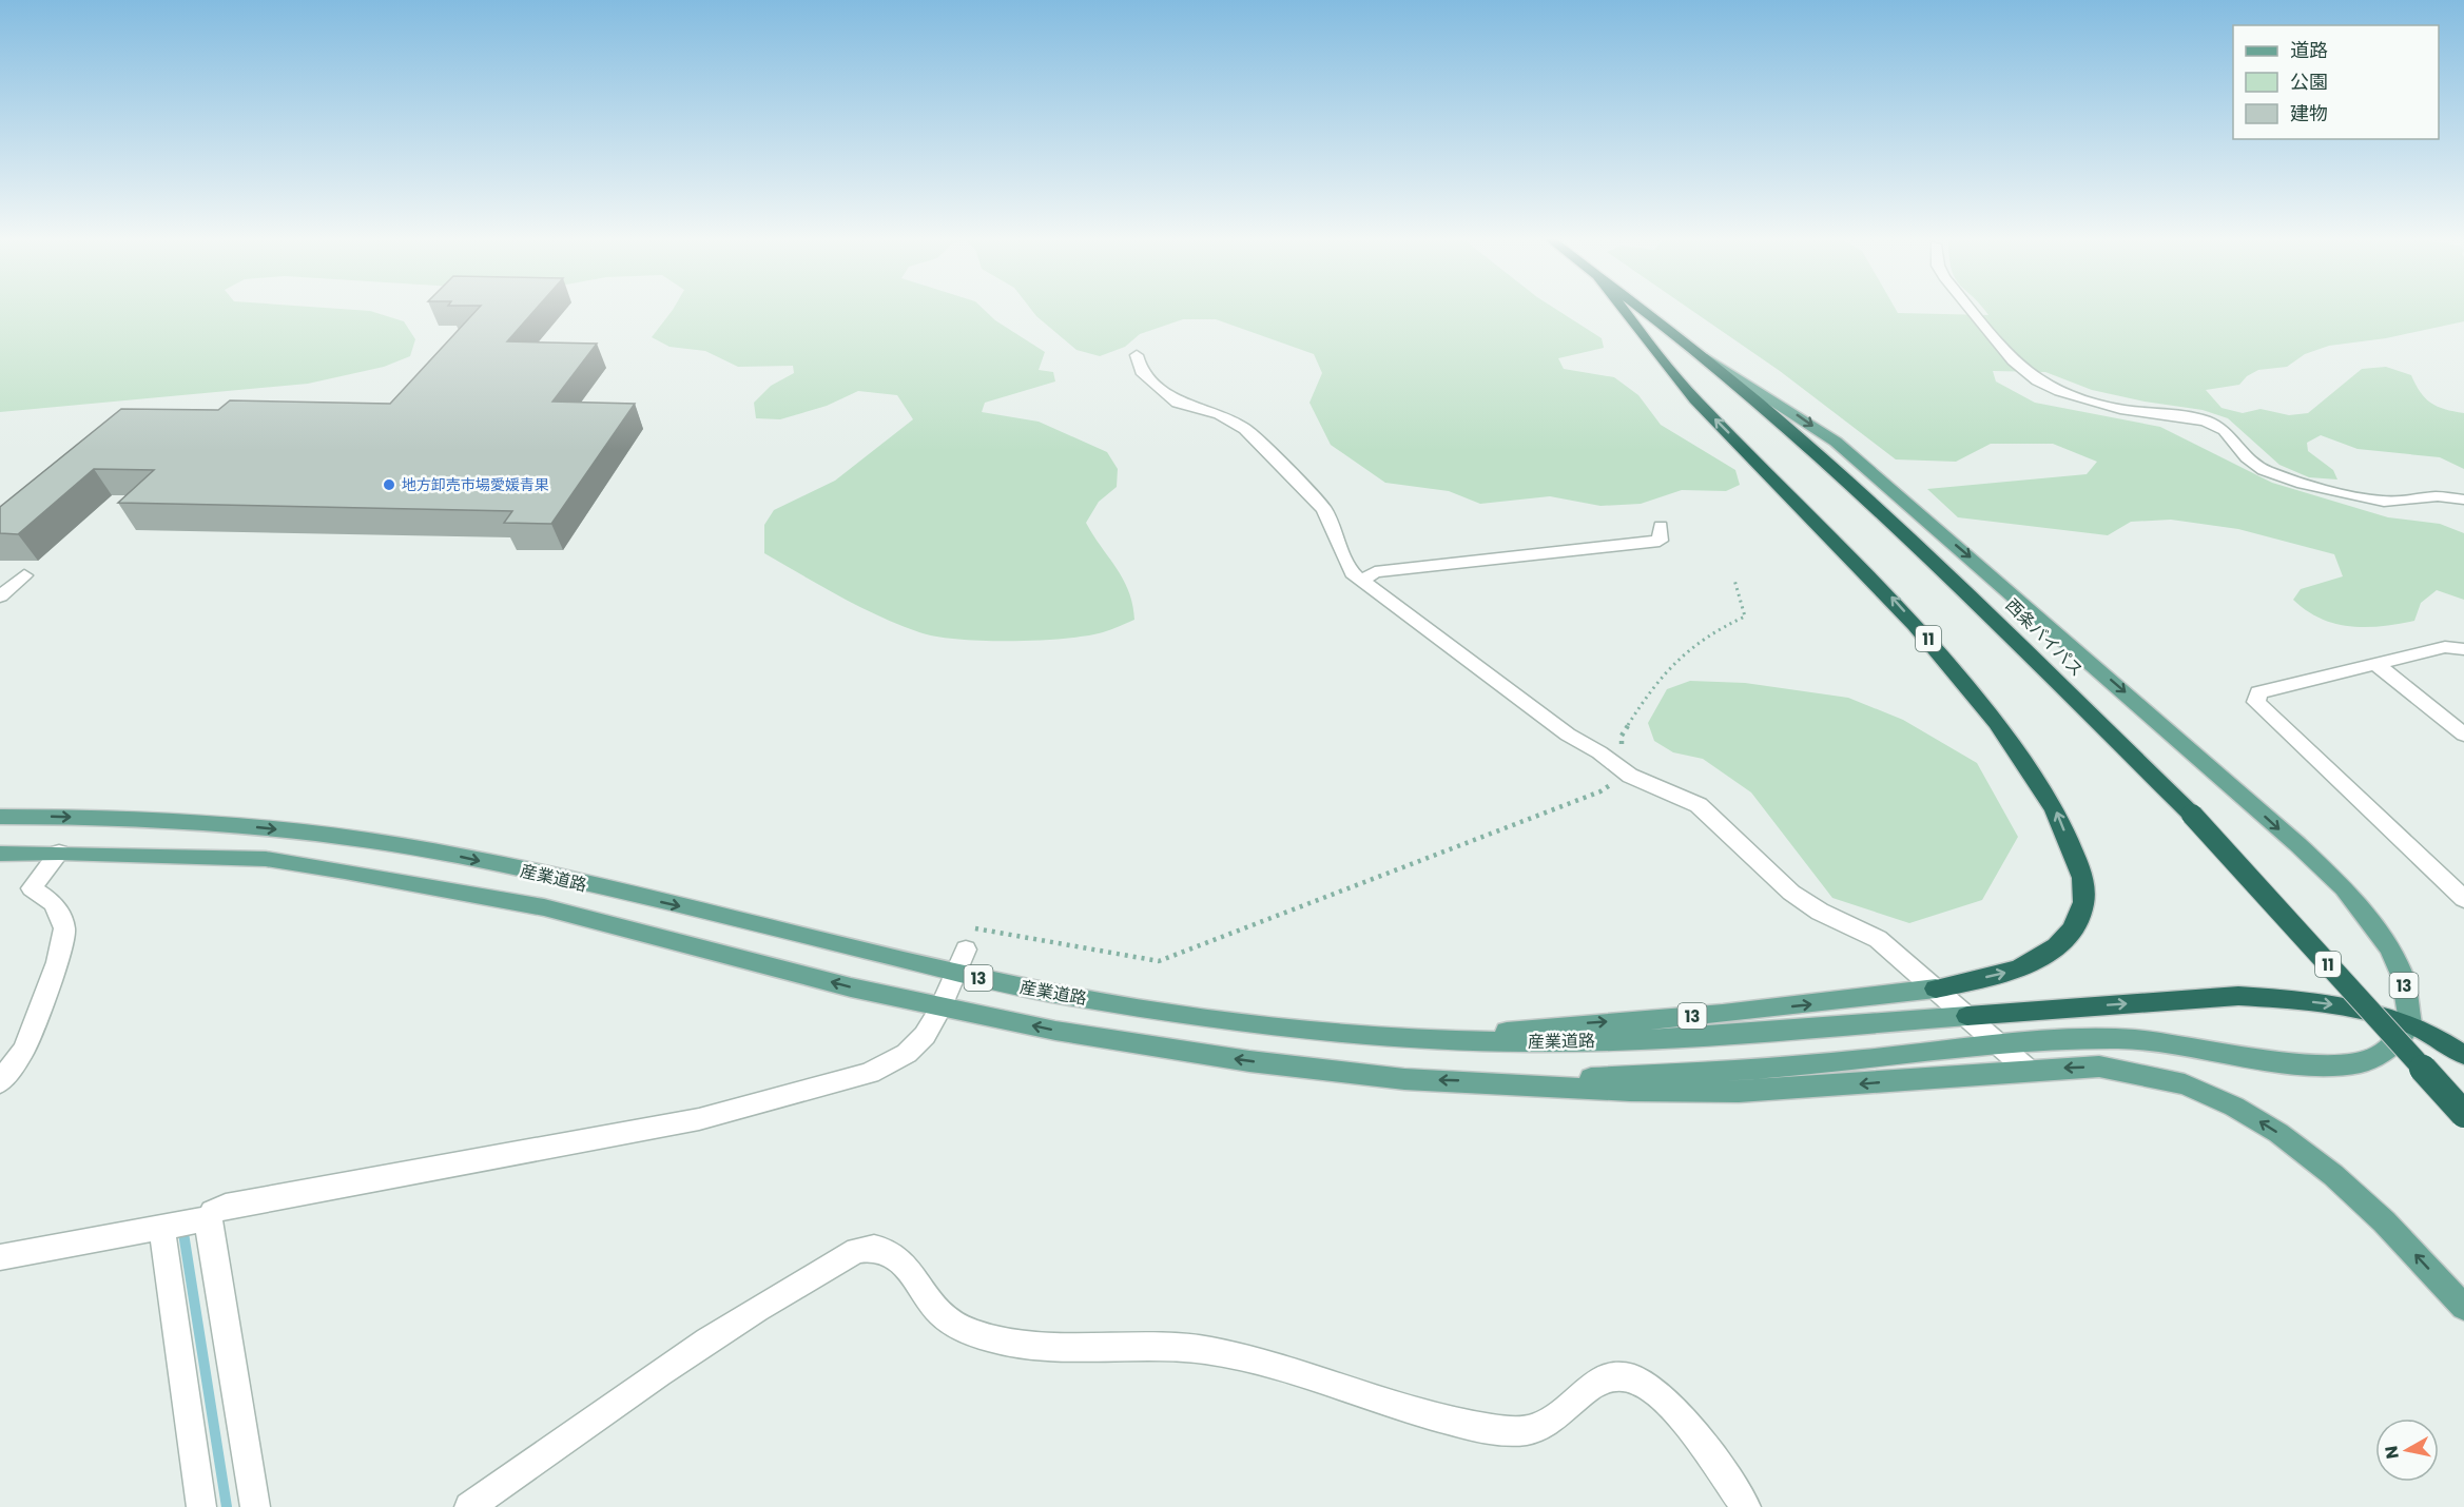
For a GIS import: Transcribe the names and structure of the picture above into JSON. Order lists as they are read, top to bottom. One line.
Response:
{"streets":{"highway":["西条バイパス","11"],"main road":["産業道路","13"]},"crossings":[["西条バイパス","13"],["11","産業道路"],["11","13"],["産業道路","13"]],"places":["地方卸売市場愛媛青果"],"legend":["道路","公園","建物"],"north":"left"}
